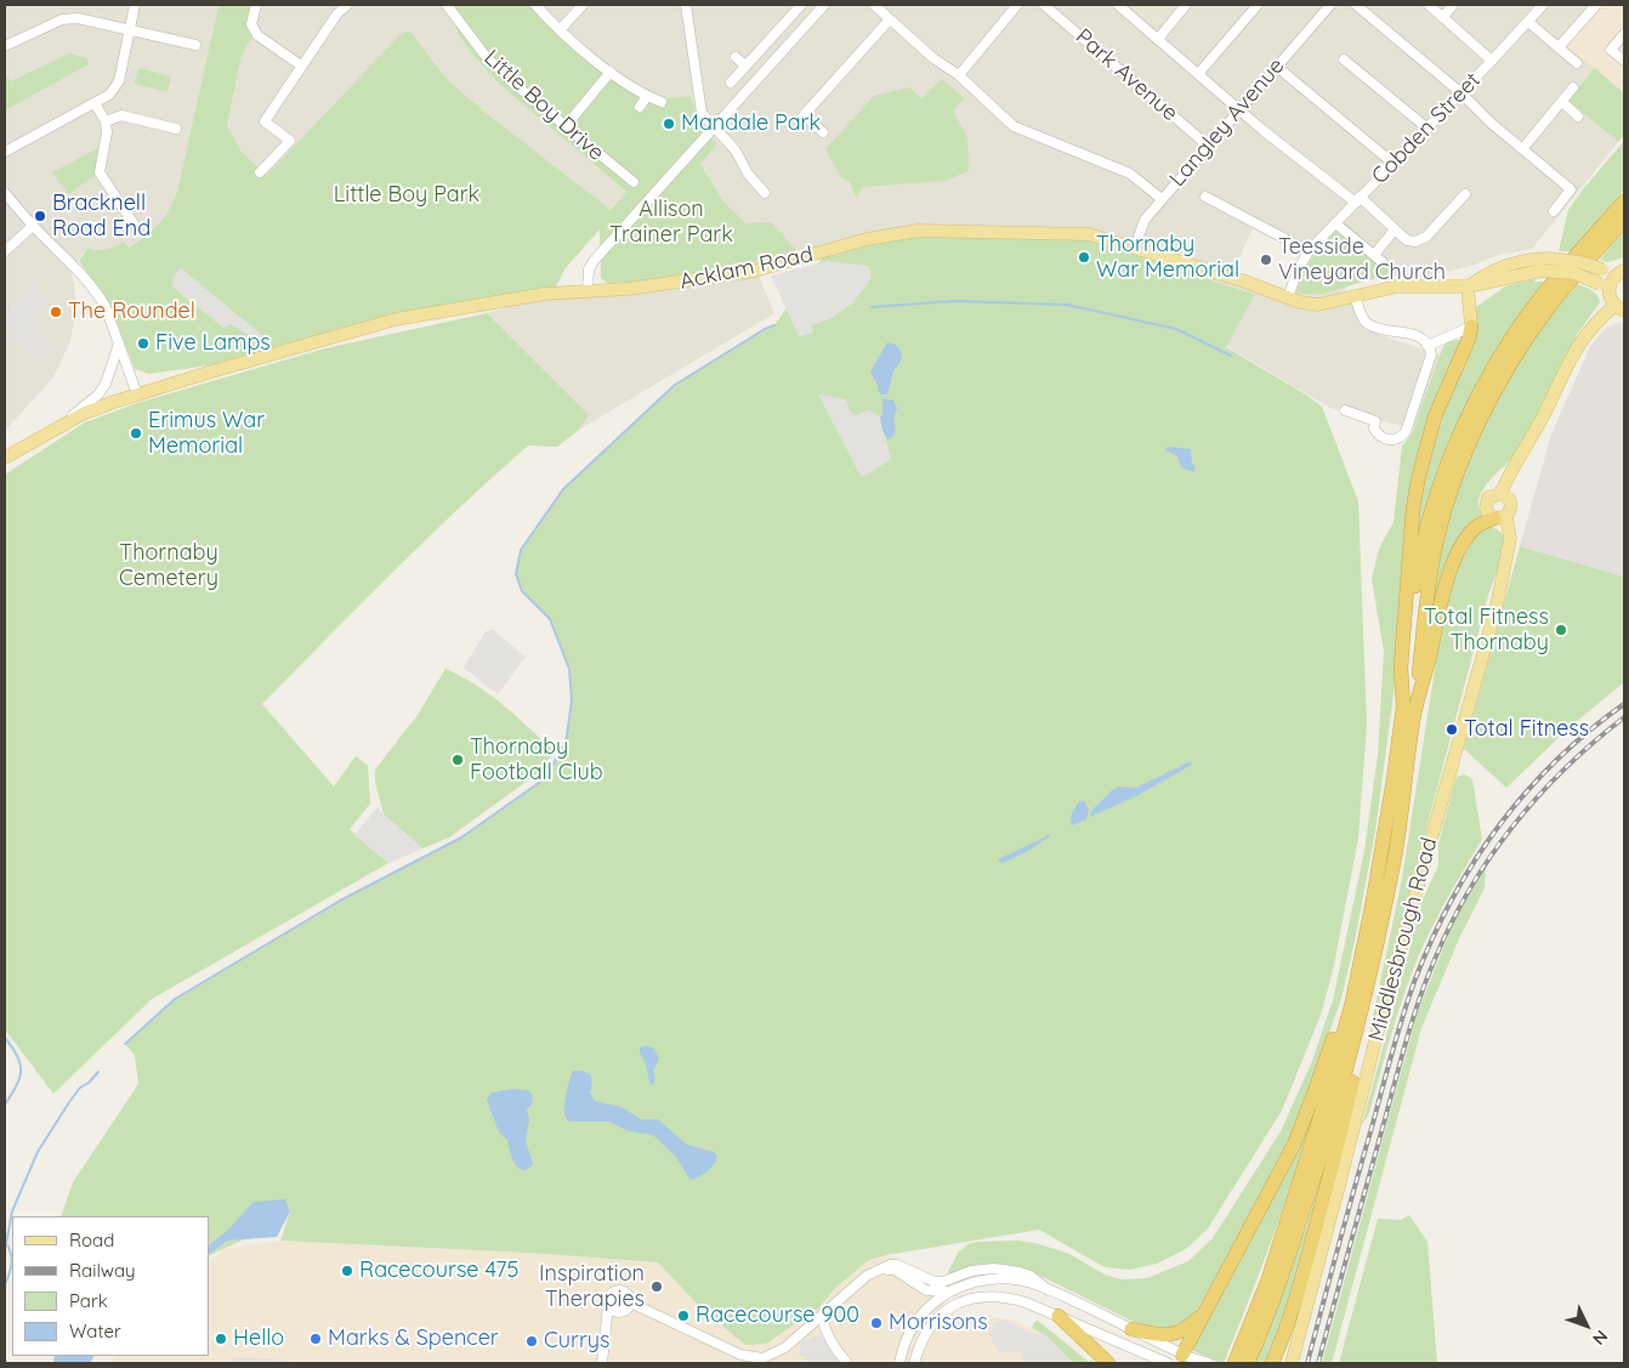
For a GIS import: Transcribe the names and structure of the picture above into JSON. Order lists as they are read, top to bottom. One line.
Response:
{"streets":{"main road":["Acklam Road","Middlesbrough Road"],"street":["Park Avenue","Little Boy Drive","Langley Avenue","Cobden Street"]},"crossings":[["Park Avenue","Langley Avenue"],["Langley Avenue","Acklam Road"],["Cobden Street","Acklam Road"],["Acklam Road","Middlesbrough Road"]],"parks":["Little Boy Park","Allison Trainer Park","Thornaby Cemetery"],"places":["Mandale Park","Bracknell Road End","Thornaby War Memorial","Teesside Vineyard Church","The Roundel","Five Lamps","Erimus War Memorial","Total Fitness Thornaby","Total Fitness","Thornaby Football Club","Racecourse 475","Inspiration Therapies","Racecourse 900","Morrisons","Hello","Marks & Spencer","Currys"],"legend":["Road","Railway","Park","Water"],"north":"bottom right"}
